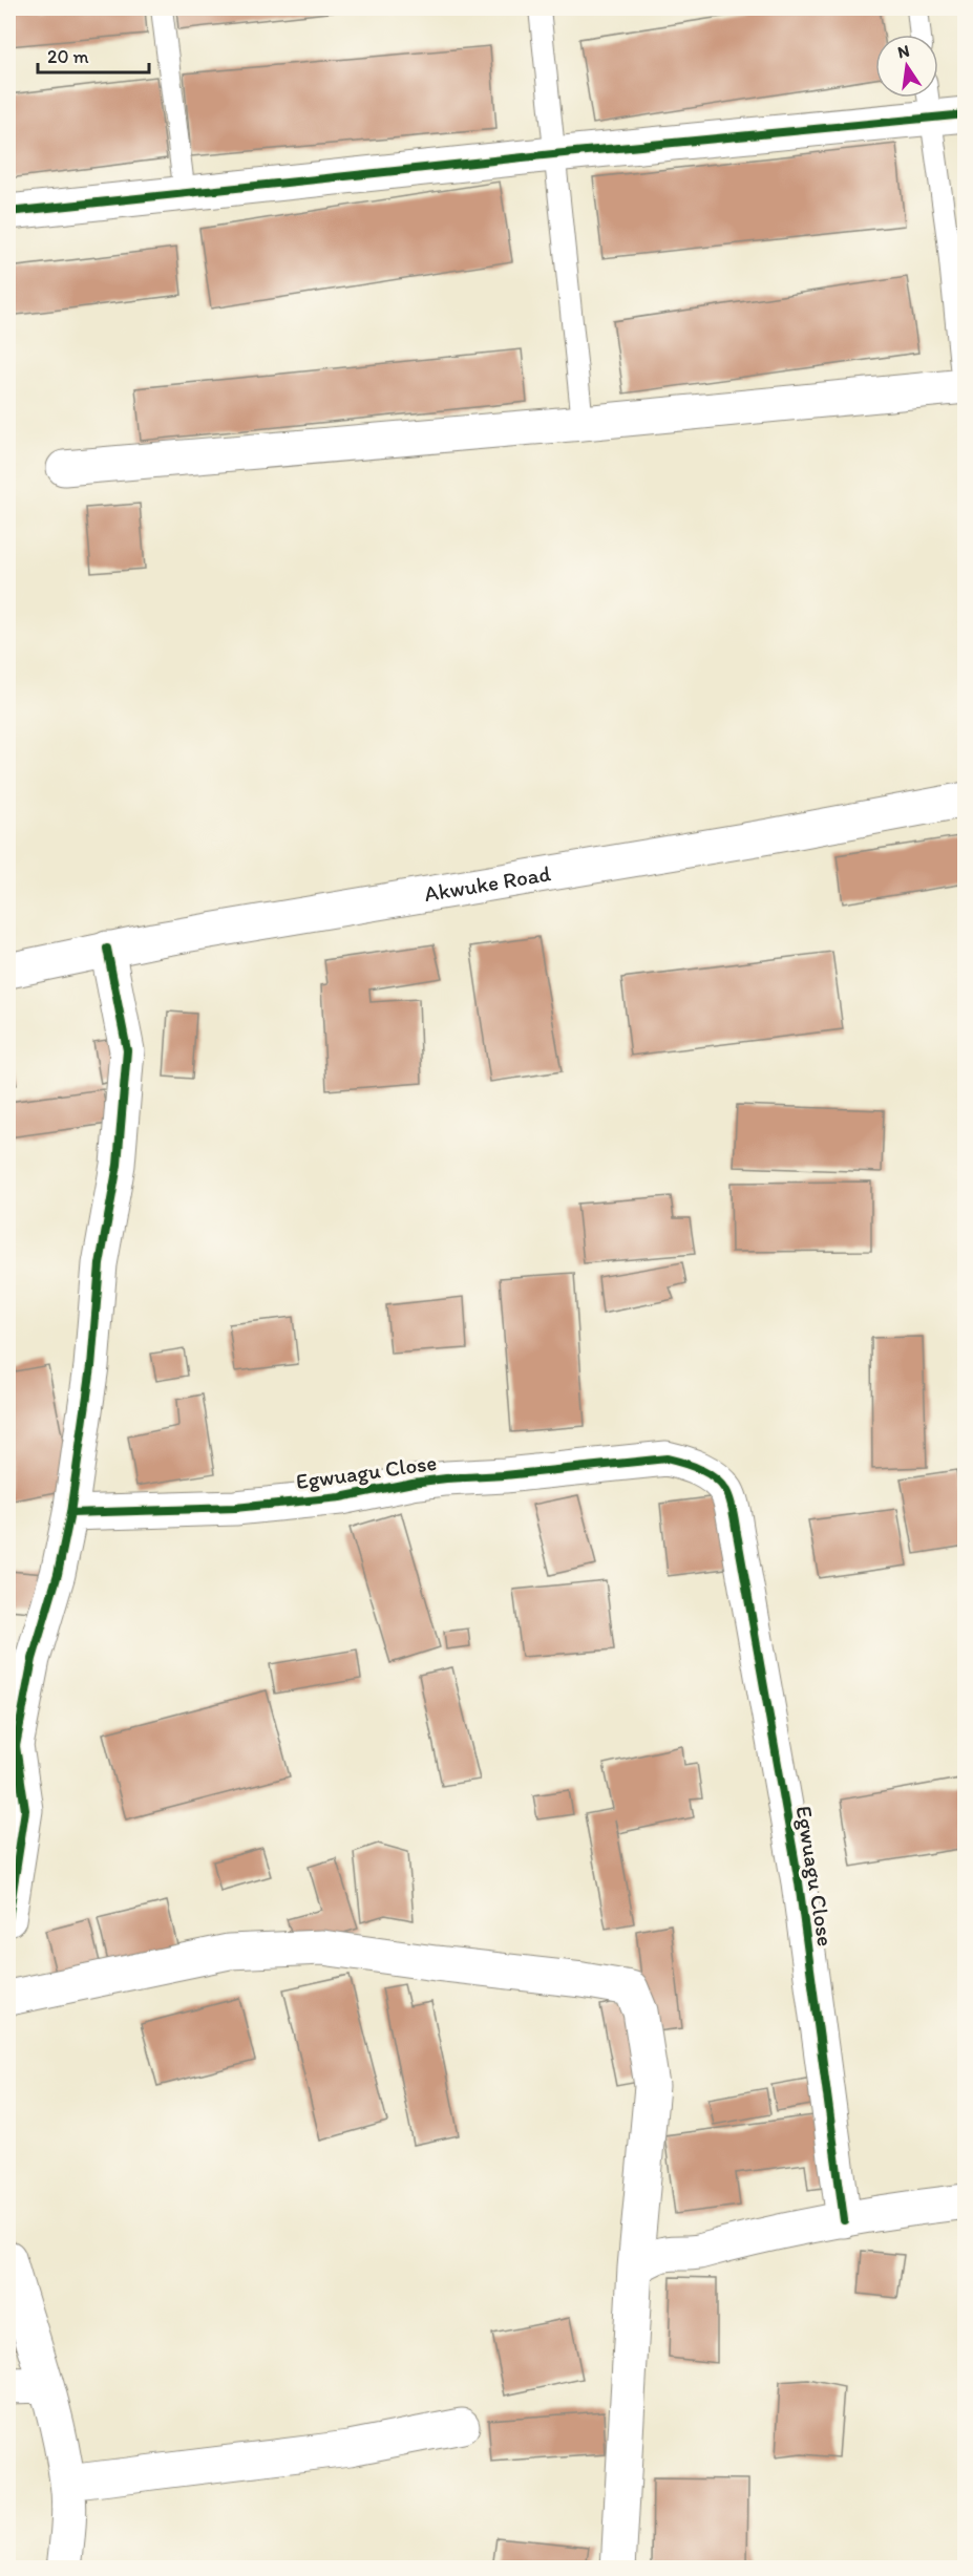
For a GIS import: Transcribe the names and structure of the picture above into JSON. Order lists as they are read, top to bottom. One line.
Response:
{"streets":{"street":["Akwuke Road","Egwuagu Close"]},"scale_bar":"20 m","north":"top"}
